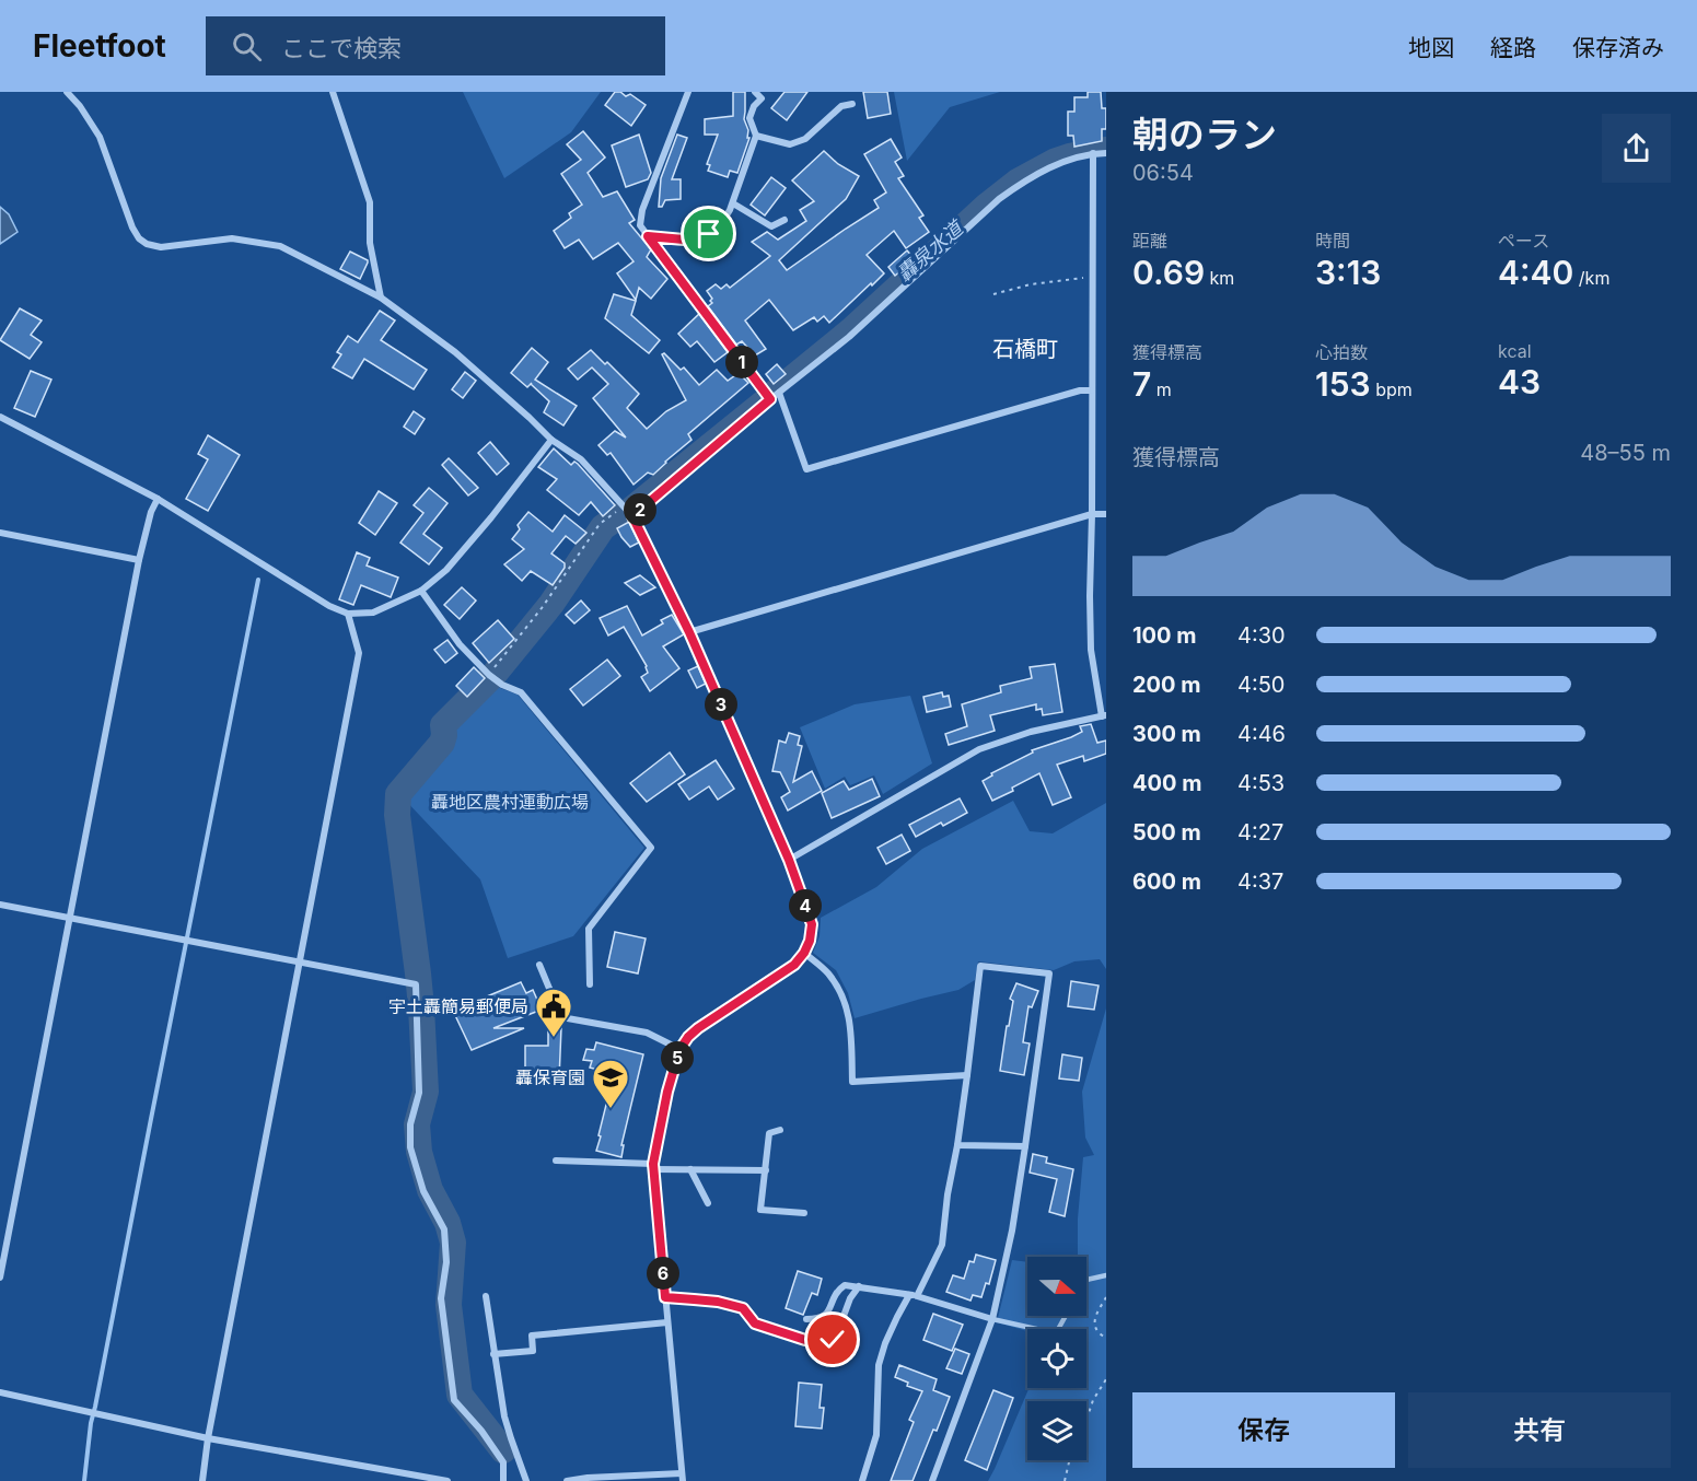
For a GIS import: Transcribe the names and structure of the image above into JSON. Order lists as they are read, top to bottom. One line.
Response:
{"districts":["石橋町"],"water":["轟泉水道"],"parks":["轟地区農村運動広場"],"places":{"public building":["宇土轟簡易郵便局"],"school or university":["轟保育園"]},"north":"right","page":{"header":"Fleetfoot","search":"ここで検索","nav":["地図","経路","保存済み"],"heading":["朝のラン","06:54"],"stats":[["距離","0.69 km"],["時間","3:13"],["ペース","4:40 /km"],["獲得標高","7 m"],["心拍数","153 bpm"],["kcal","43"]],"pins":["1","2","3","4","5","6"],"chart":["獲得標高","48–55 m"],"list":[{"name":"100 m","note":"4:30"},{"name":"200 m","note":"4:50"},{"name":"300 m","note":"4:46"},{"name":"400 m","note":"4:53"},{"name":"500 m","note":"4:27"},{"name":"600 m","note":"4:37"}],"buttons":["保存","共有"]}}
